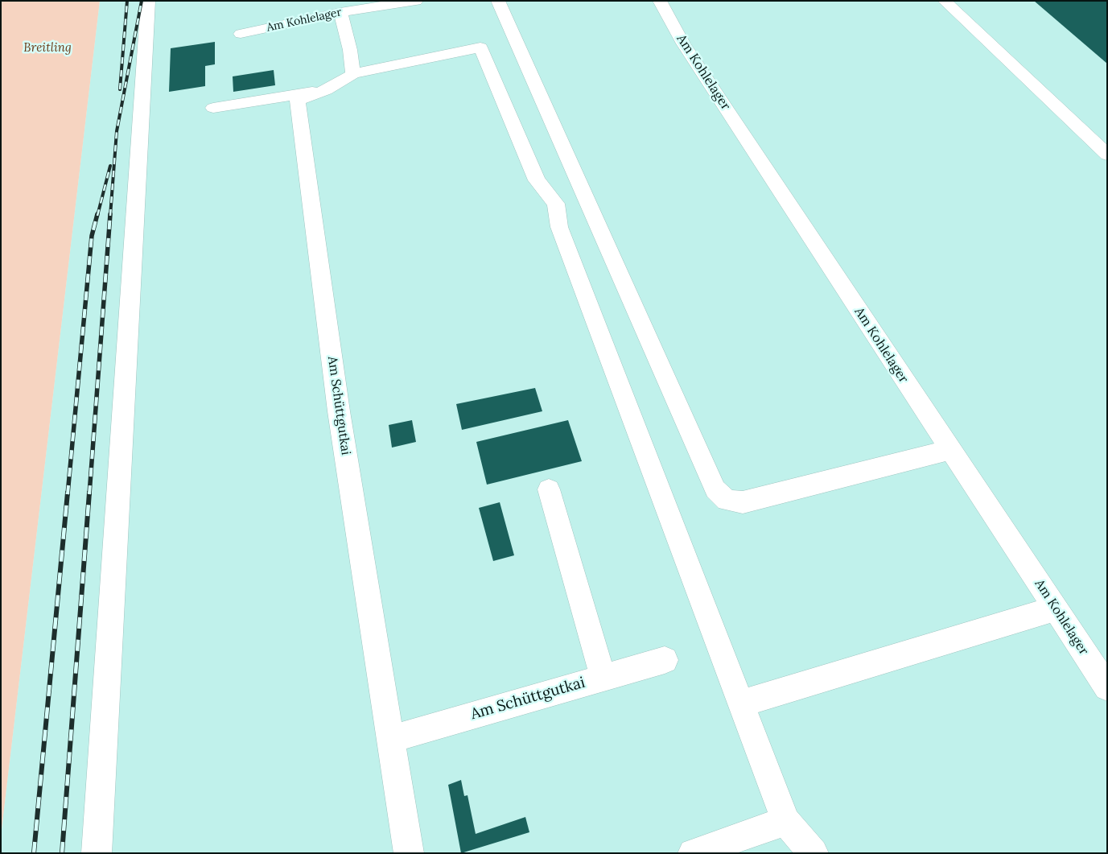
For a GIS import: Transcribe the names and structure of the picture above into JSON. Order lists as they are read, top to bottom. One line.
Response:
{"streets":{"street":["Am Kohlelager","Am Schüttgutkai"]},"water":["Breitling"]}
